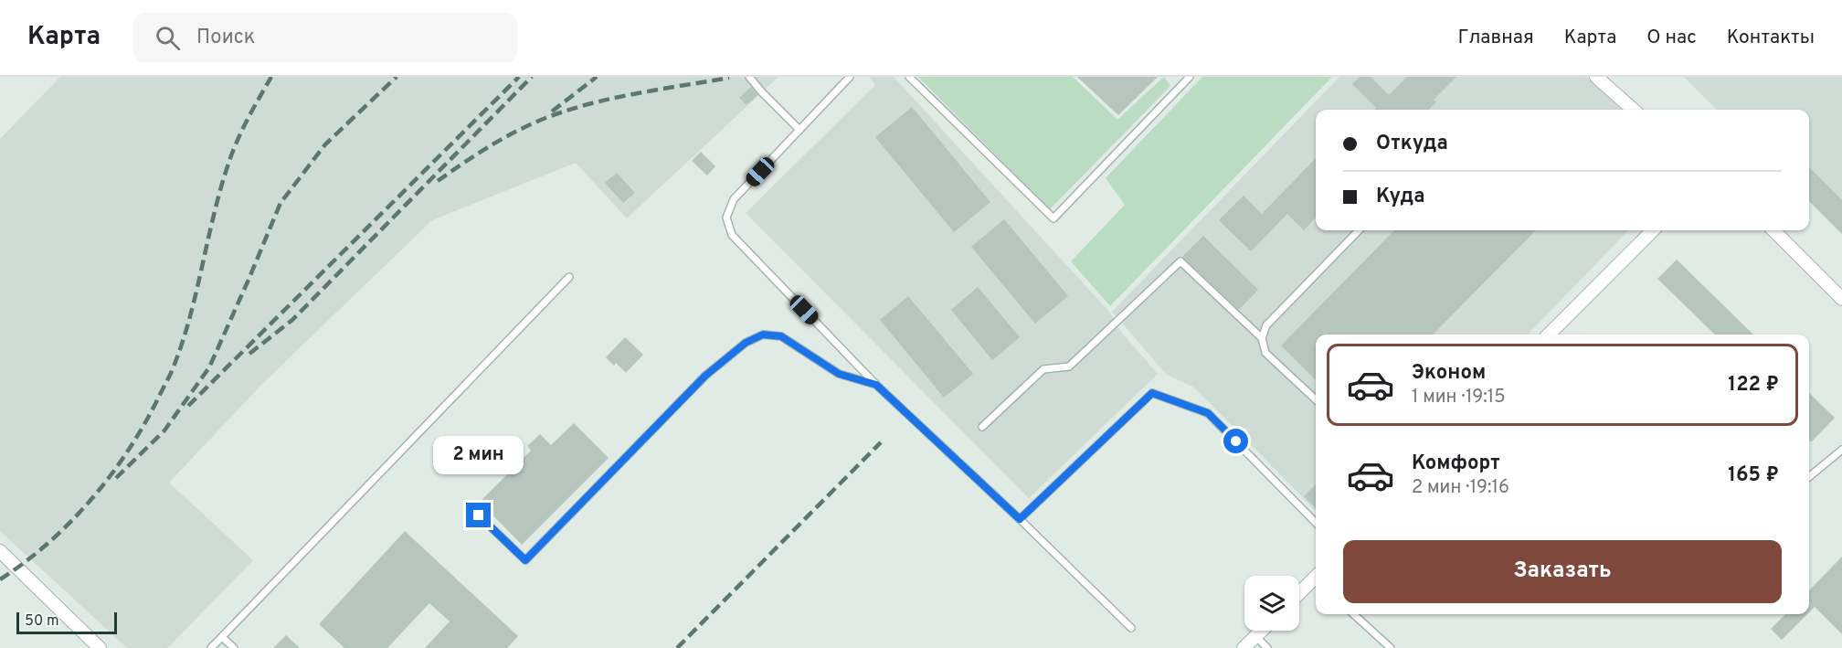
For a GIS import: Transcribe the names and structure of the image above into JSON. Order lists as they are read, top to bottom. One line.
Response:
{"scale_bar":"50 m","page":{"header":"Карта","search":"Поиск","nav":["Главная","Карта","О нас","Контакты"],"banner":["Откуда","Куда"],"list":[{"name":"Эконом","note":"1 мин · 19:15","value":"122 ₽"},{"name":"Комфорт","note":"2 мин · 19:16","value":"165 ₽"}],"bubble":"2 мин","buttons":"Заказать","scale":"50 m"}}
